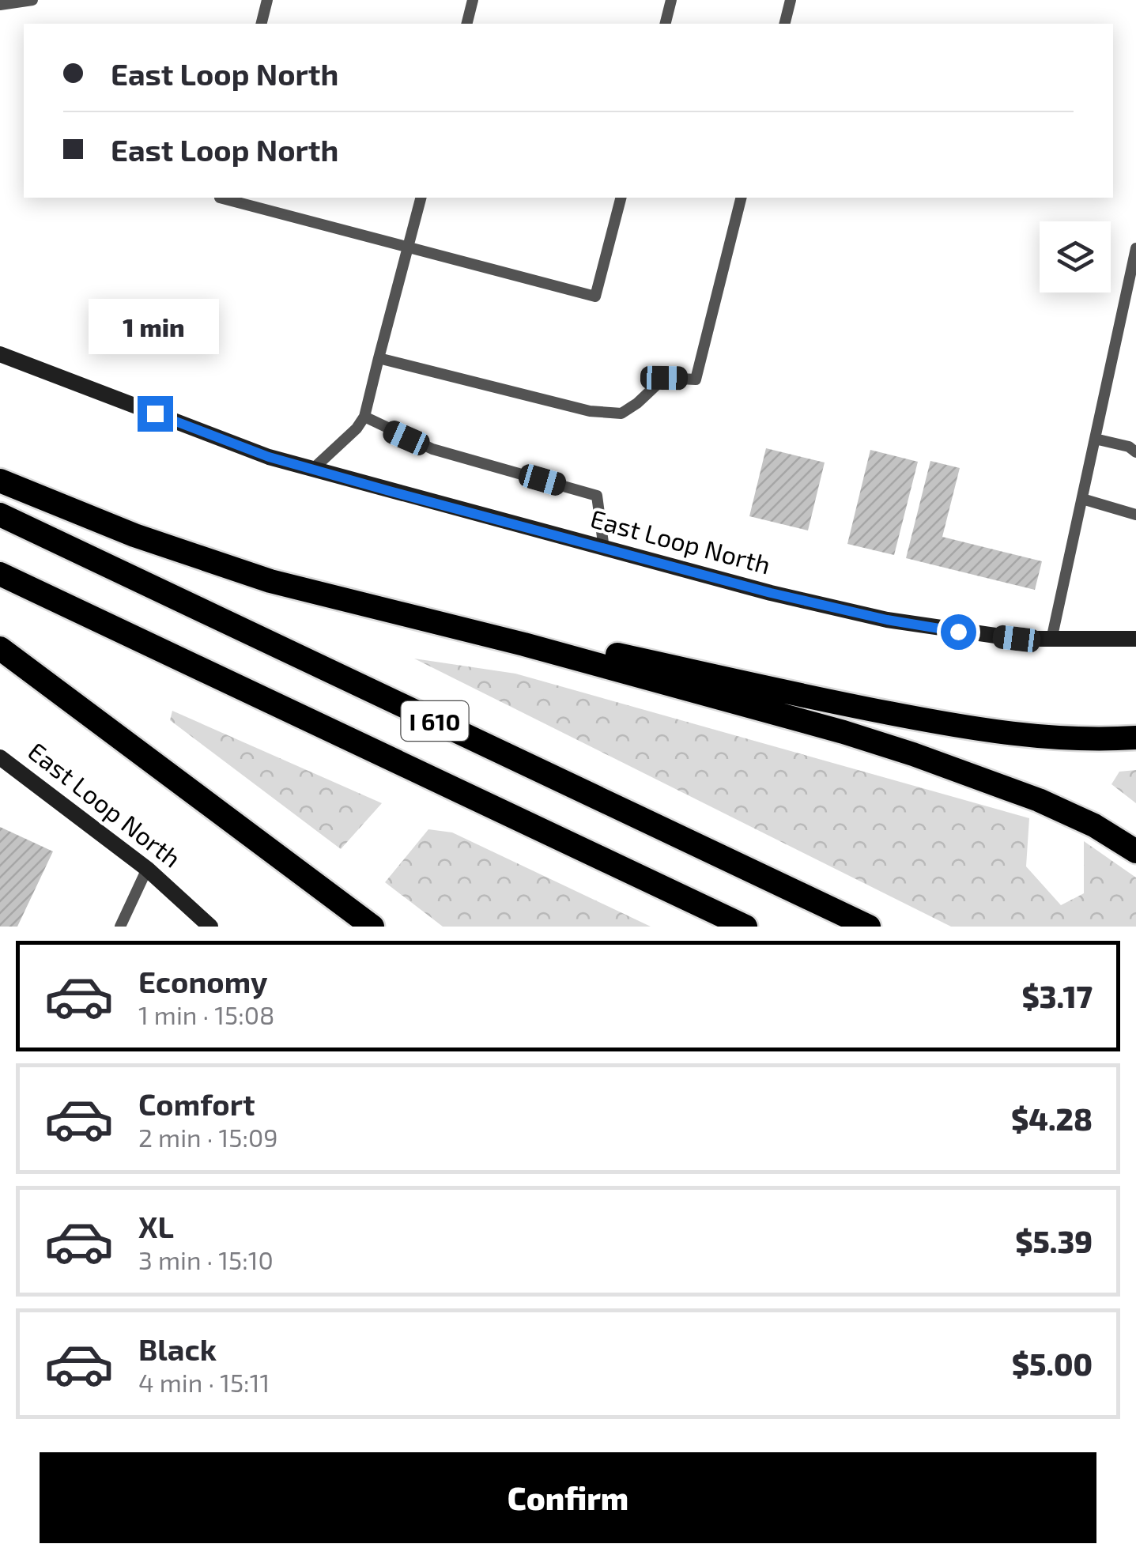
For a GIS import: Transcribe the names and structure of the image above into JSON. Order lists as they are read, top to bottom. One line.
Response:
{"streets":{"highway":["I 610"],"main road":["East Loop North"]},"page":{"banner":["East Loop North","East Loop North"],"bubble":"1 min","list":[{"name":"Economy","note":"1 min · 15:08","value":"$3.17"},{"name":"Comfort","note":"2 min · 15:09","value":"$4.28"},{"name":"XL","note":"3 min · 15:10","value":"$5.39"},{"name":"Black","note":"4 min · 15:11","value":"$5.00"}],"buttons":"Confirm"}}
